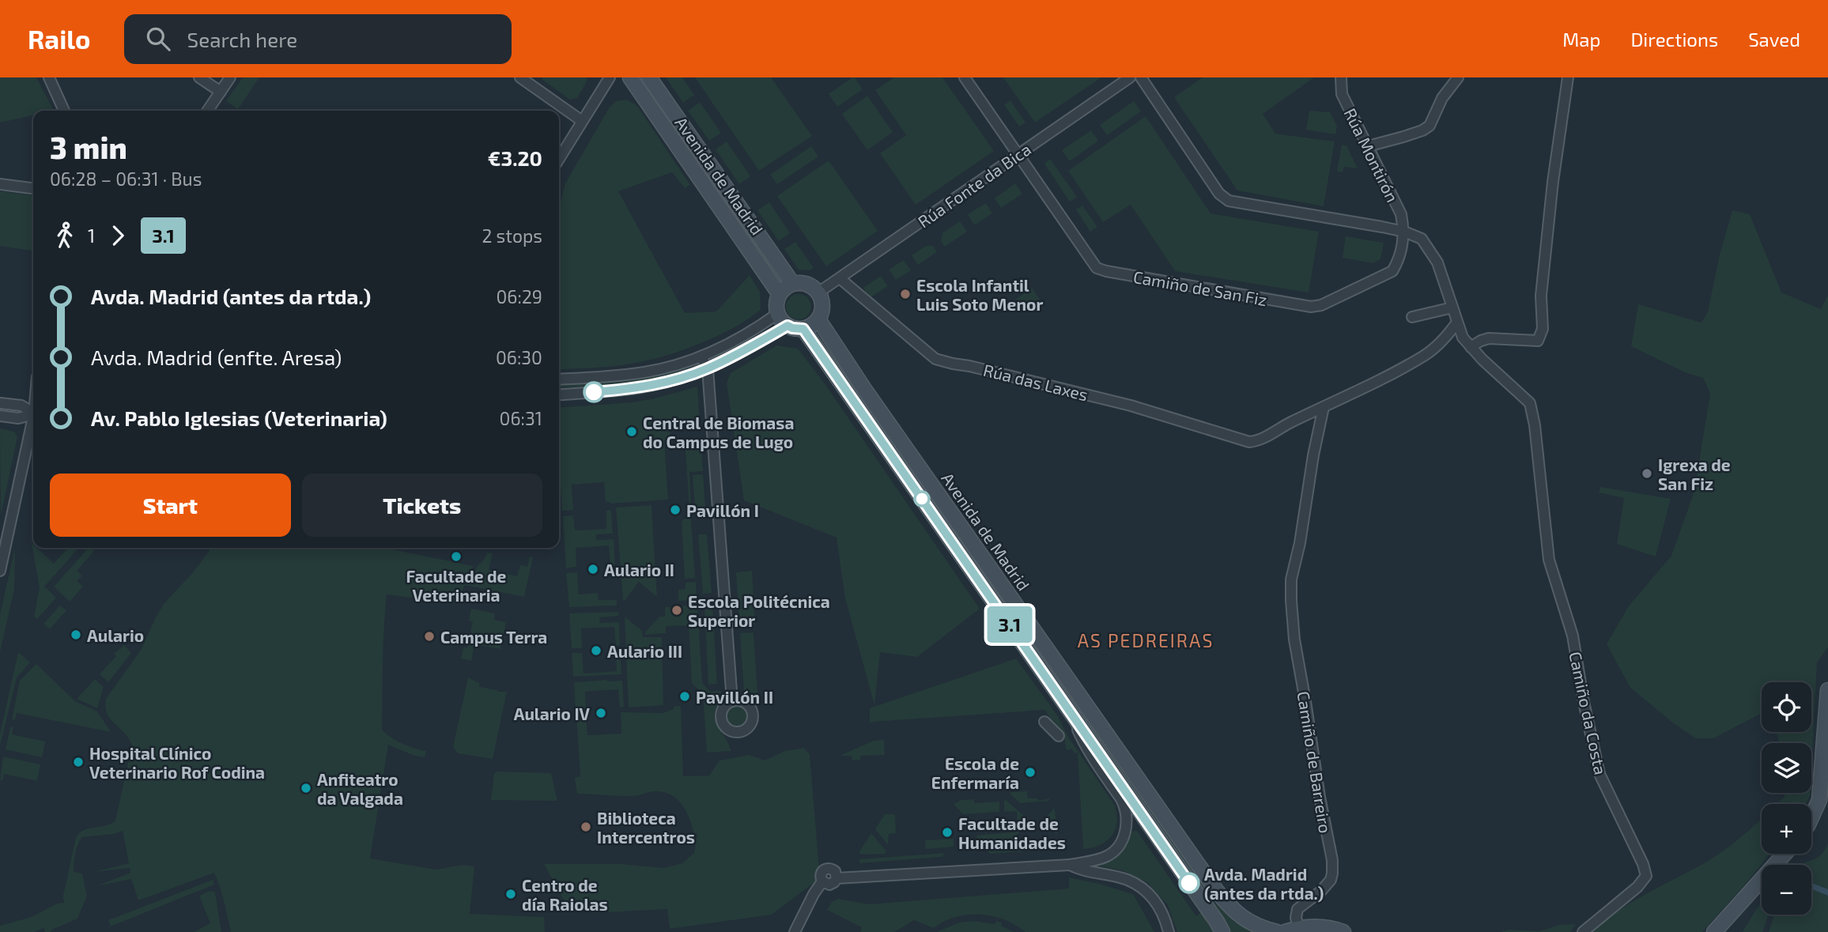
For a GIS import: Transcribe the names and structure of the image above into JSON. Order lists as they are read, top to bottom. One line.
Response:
{"streets":{"street":["Rúa Montirón","Avenida de Madrid","Rúa Fonte da Bica","Camiño de San Fiz","Rúa das Laxes","Camiño da Costa","Camiño de Barreiro"]},"crossings":[["Rúa Montirón","Camiño de San Fiz"],["Avenida de Madrid","Rúa Fonte da Bica"],["Rúa Fonte da Bica","Camiño de San Fiz"],["Rúa Fonte da Bica","Rúa das Laxes"],["Rúa das Laxes","Camiño de Barreiro"]],"districts":["AS PEDREIRAS"],"places":["Escola Infantil Luis Soto Menor","Central de Biomasa do Campus de Lugo","Igrexa de San Fiz","Pavillón I","Facultade de Veterinaria","Aulario II","Escola Politécnica Superior","Aulario","Campus Terra","Aulario III","Pavillón II","Aulario IV","Hospital Clínico Veterinario Rof Codina","Escola de Enfermaría","Anfiteatro da Valgada","Biblioteca Intercentros","Facultade de Humanidades","Avda. Madrid (antes da rtda.)","Centro de día Raiolas"],"lines":["bus line 3.1"],"page":{"header":"Railo","search":"Search here","nav":["Map","Directions","Saved"],"on_map":"3.1","heading":["3 min","06:28 – 06:31 · Bus","€3.20"],"legs":["1","3.1","2 stops"],"list":[{"name":"Avda. Madrid (antes da rtda.)","value":"06:29"},{"name":"Avda. Madrid (enfte. Aresa)","value":"06:30"},{"name":"Av. Pablo Iglesias (Veterinaria)","value":"06:31"}],"buttons":["Start","Tickets"],"map_buttons":["+","−"]}}
